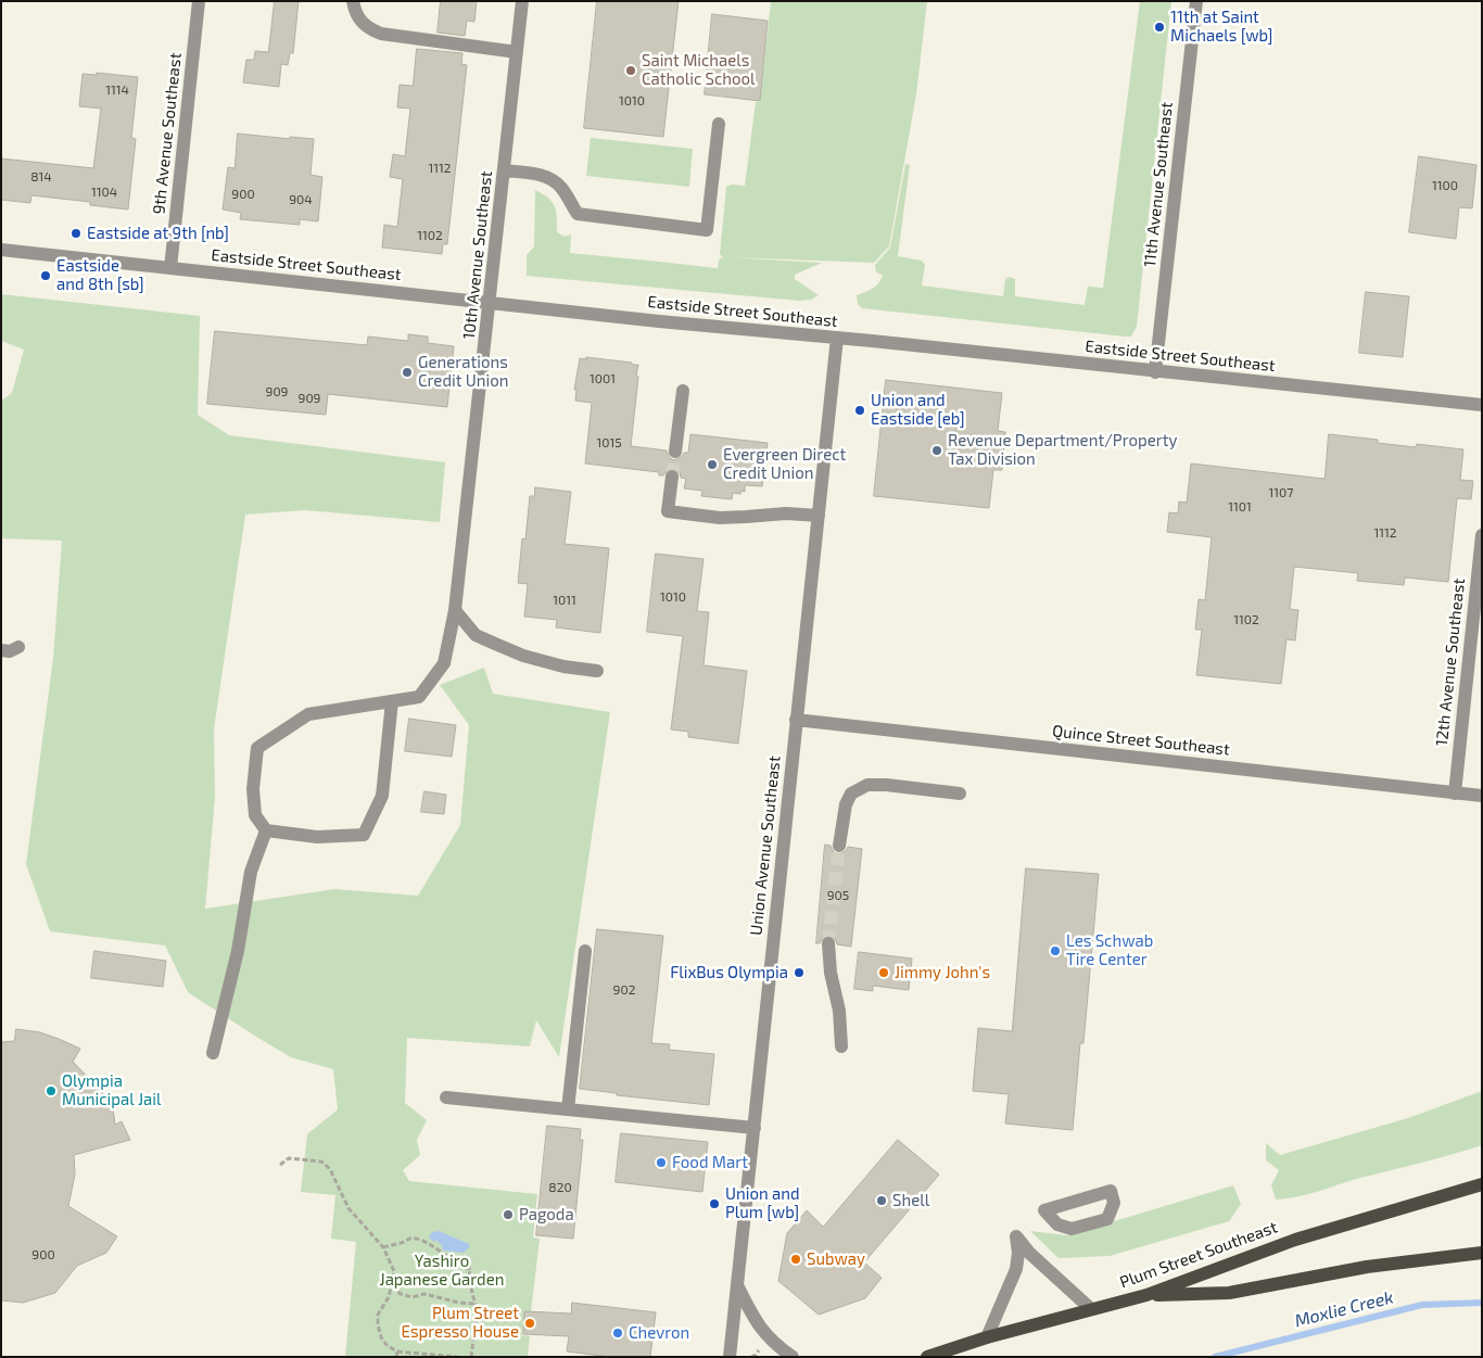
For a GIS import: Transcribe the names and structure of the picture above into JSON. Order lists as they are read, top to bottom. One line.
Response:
{"streets":{"main road":["Plum Street Southeast"],"street":["9th Avenue Southeast","11th Avenue Southeast","10th Avenue Southeast","Eastside Street Southeast","12th Avenue Southeast","Quince Street Southeast","Union Avenue Southeast"]},"crossings":[["9th Avenue Southeast","Eastside Street Southeast"],["11th Avenue Southeast","Eastside Street Southeast"],["10th Avenue Southeast","Eastside Street Southeast"],["Eastside Street Southeast","Union Avenue Southeast"],["12th Avenue Southeast","Quince Street Southeast"],["Quince Street Southeast","Union Avenue Southeast"]],"water":["Moxlie Creek"],"parks":["Yashiro Japanese Garden"],"places":["11th at Saint Michaels [wb]","Saint Michaels Catholic School","Eastside at 9th [nb]","Eastside and 8th [sb]","Generations Credit Union","Union and Eastside [eb]","Revenue Department/Property Tax Division","Evergreen Direct Credit Union","Les Schwab Tire Center","FlixBus Olympia","Jimmy John's","Olympia Municipal Jail","Food Mart","Shell","Union and Plum [wb]","Pagoda","Subway","Plum Street Espresso House","Chevron"],"house_numbers":["1114","1010","1112","814","1100","1104","900","904","1102","1001","909","909","1015","1107","1101","1112","1010","1011","1102","905","902","820","900"]}
